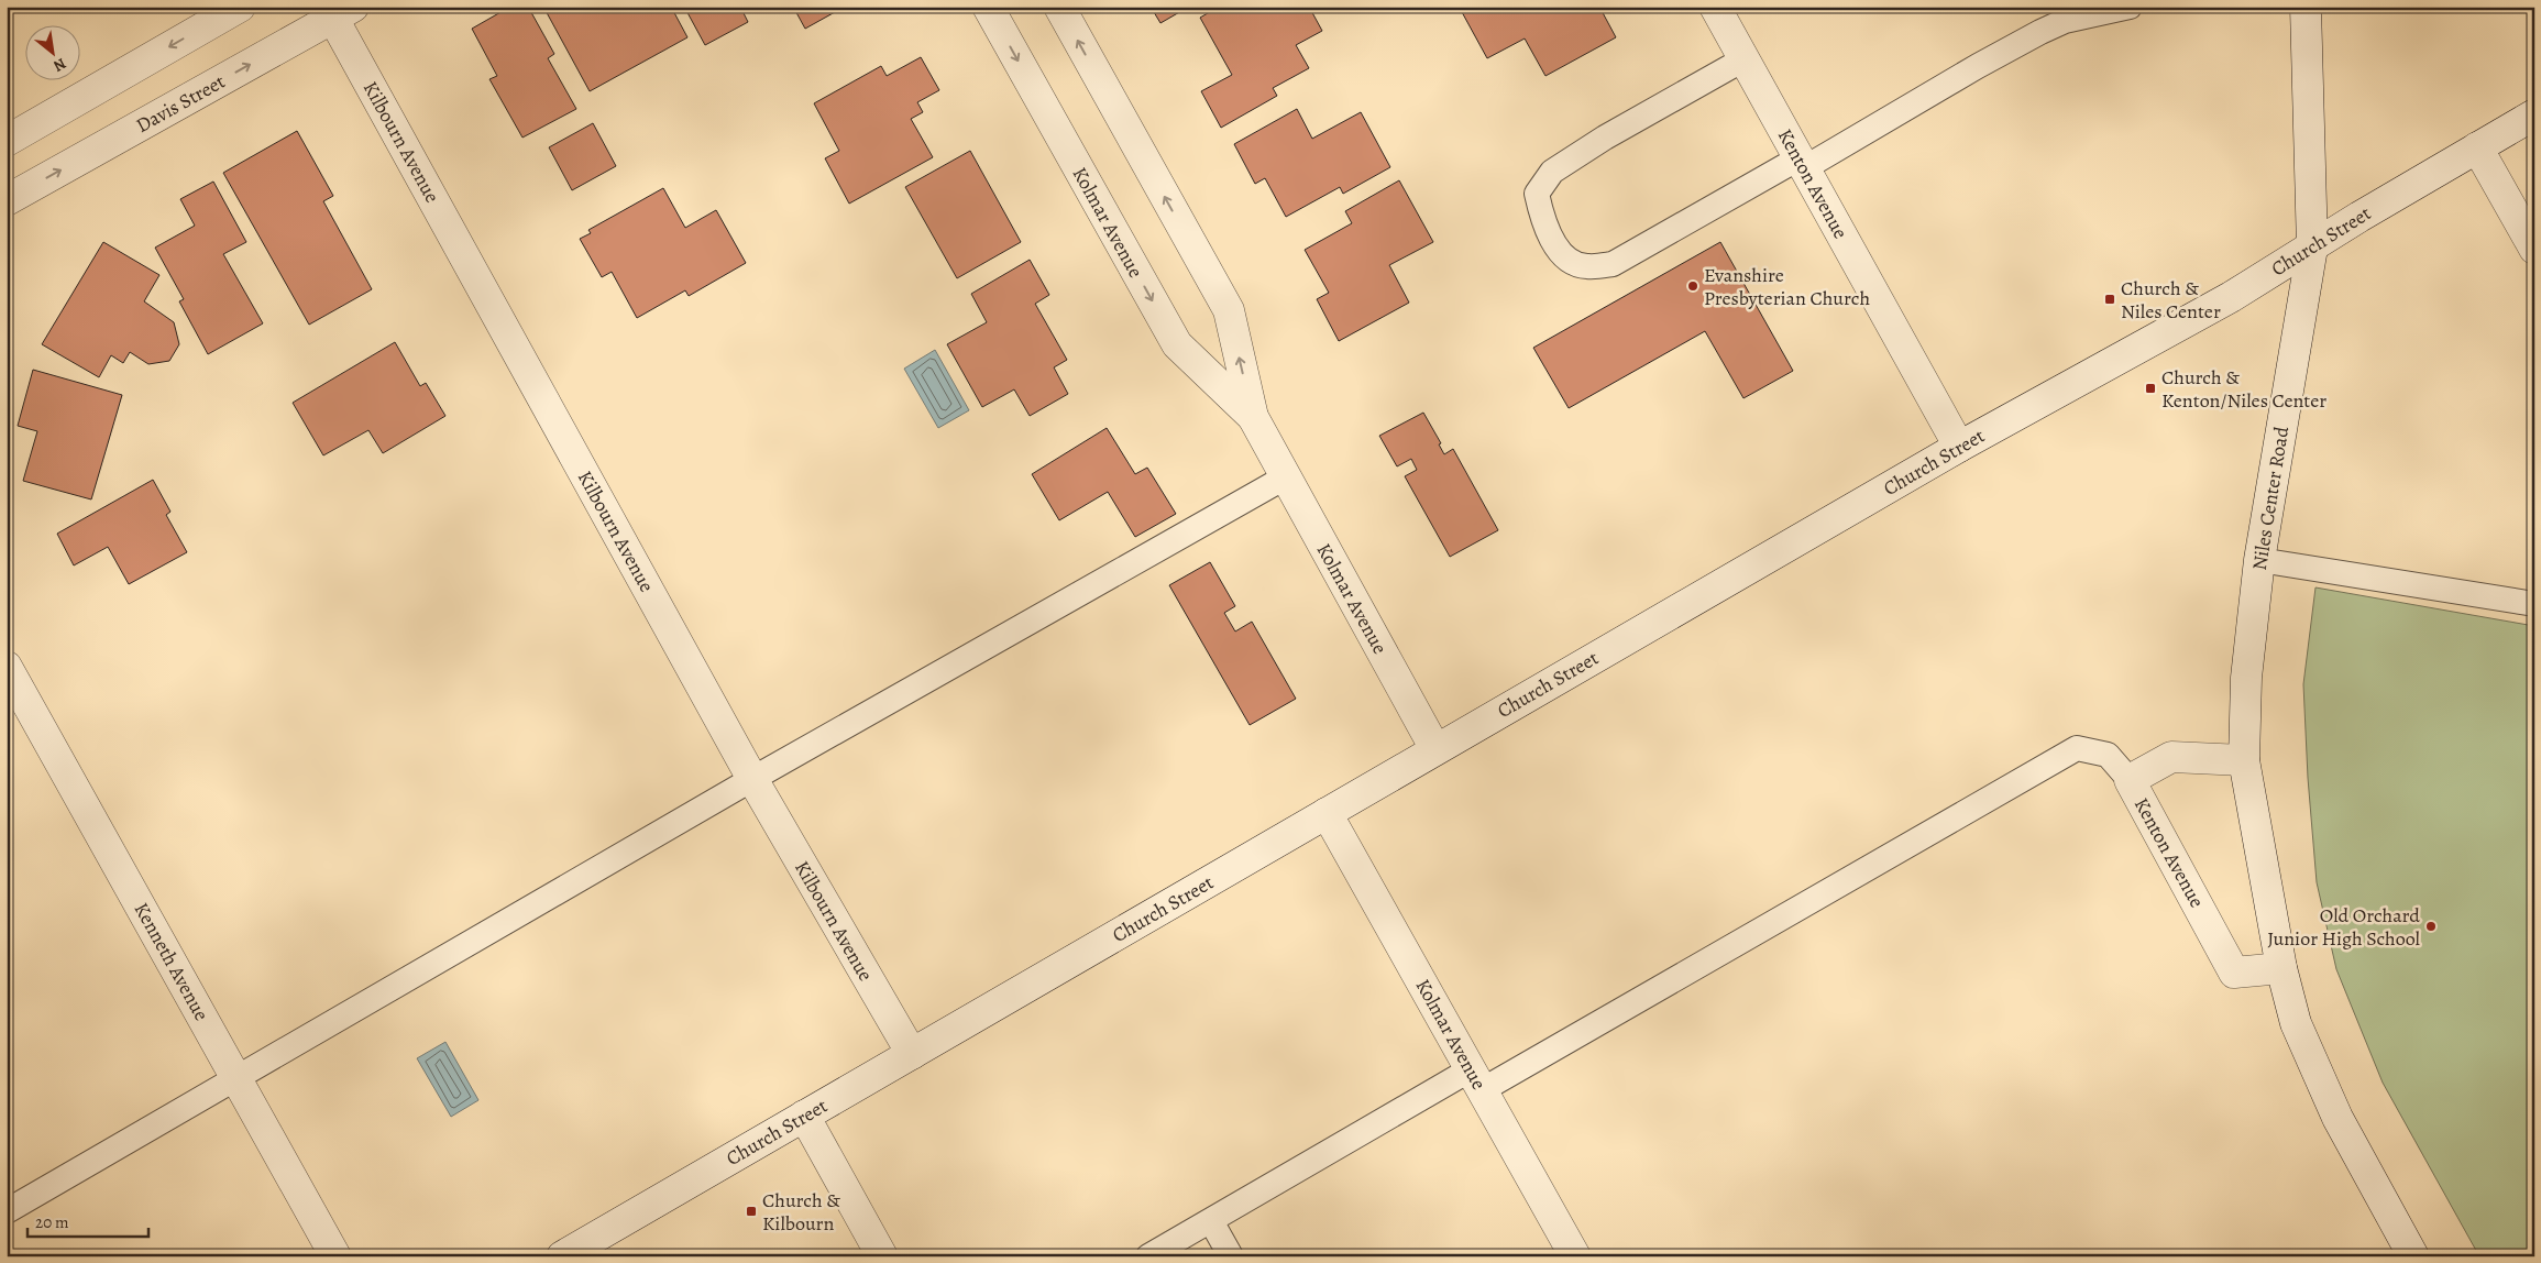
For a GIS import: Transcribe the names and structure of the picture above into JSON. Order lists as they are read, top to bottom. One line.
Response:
{"streets":{"street":["Davis Street","Kilbourn Avenue","Kenton Avenue","Kolmar Avenue","Church Street","Niles Center Road","Kenneth Avenue"]},"crossings":[["Davis Street","Kilbourn Avenue"],["Kilbourn Avenue","Church Street"],["Kenton Avenue","Church Street"],["Kenton Avenue","Niles Center Road"],["Kolmar Avenue","Church Street"],["Church Street","Niles Center Road"]],"places":{"other":["Evanshire Presbyterian Church","Old Orchard Junior High School"],"transit":["Church & Niles Center","Church & Kenton/Niles Center","Church & Kilbourn"]},"scale_bar":"20 m","north":"bottom right"}
